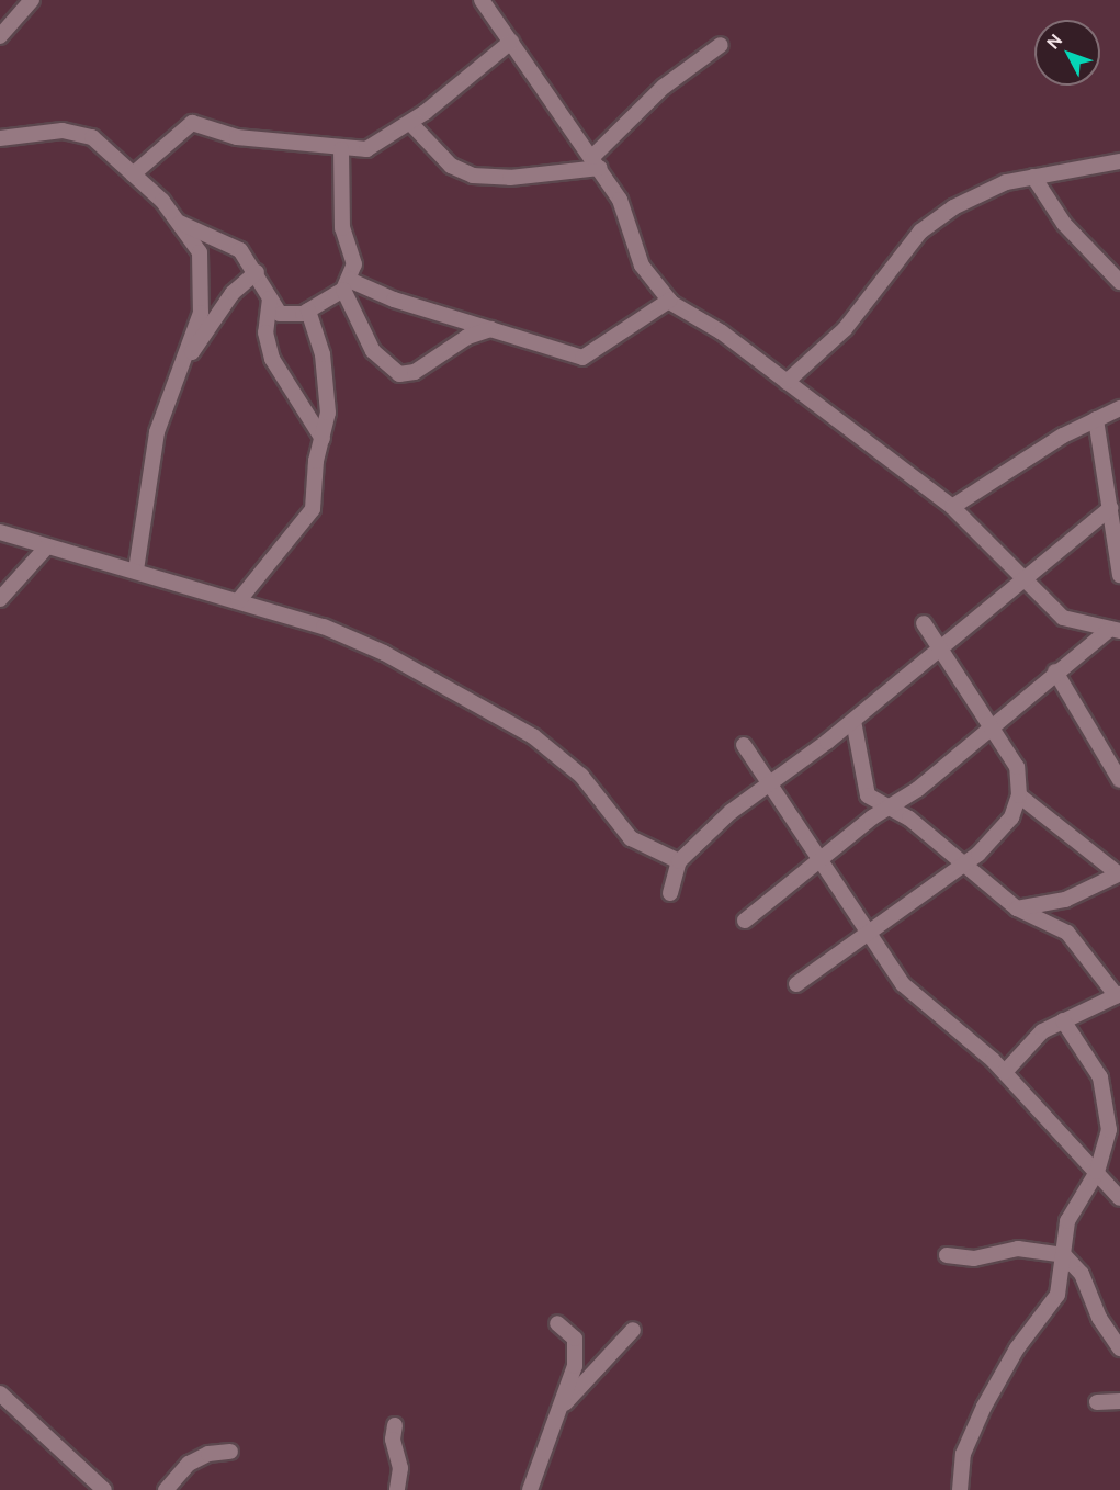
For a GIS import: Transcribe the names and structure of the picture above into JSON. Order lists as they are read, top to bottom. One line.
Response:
{"north":"top left"}
